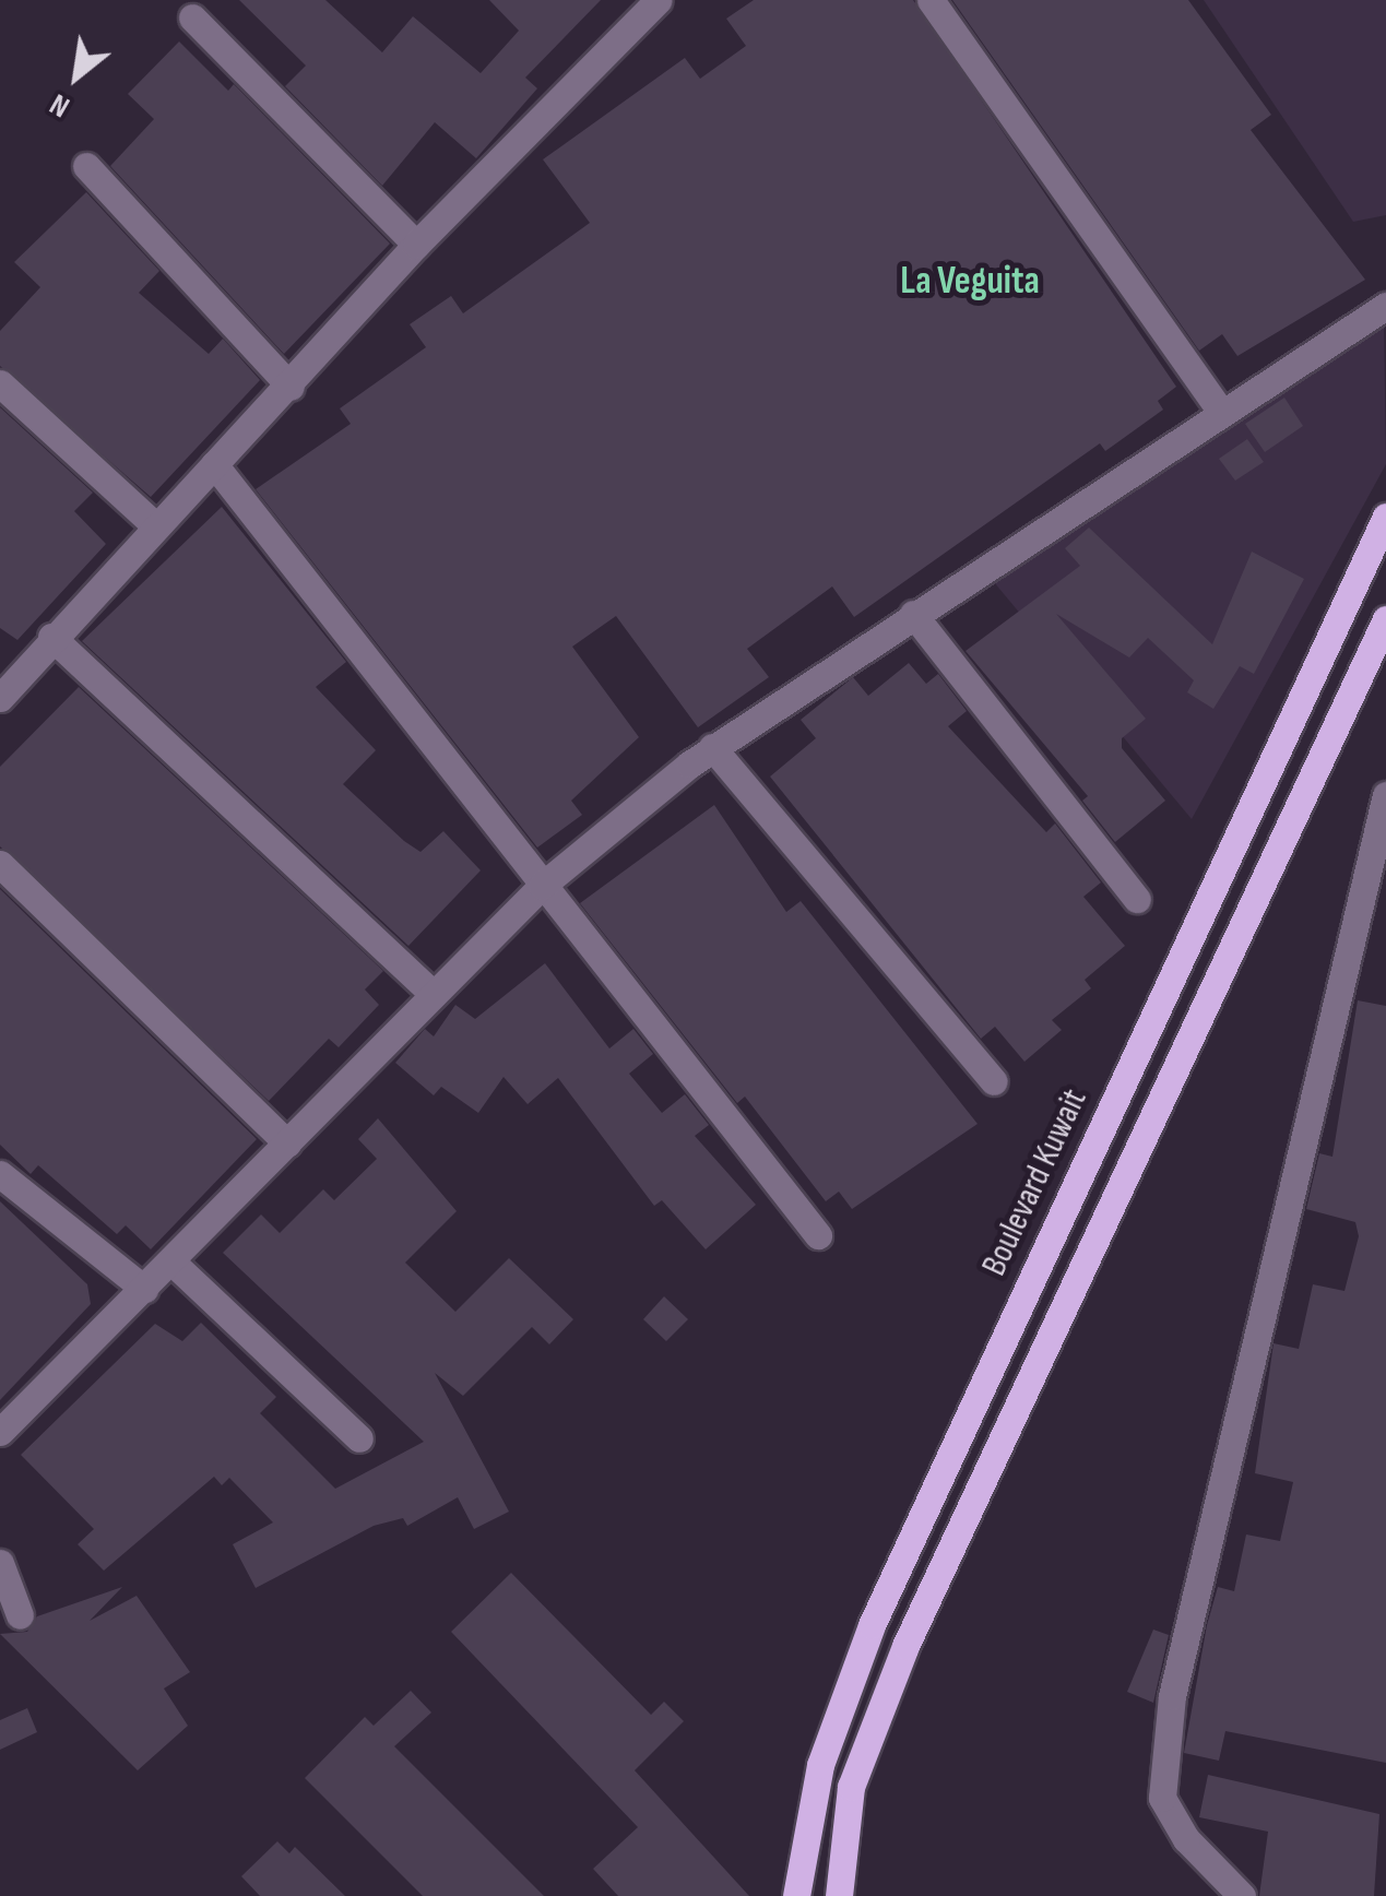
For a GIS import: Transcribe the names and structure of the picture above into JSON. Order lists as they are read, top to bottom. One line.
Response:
{"streets":{"main road":["Boulevard Kuwait"]},"districts":["La Veguita"],"north":"bottom left"}
